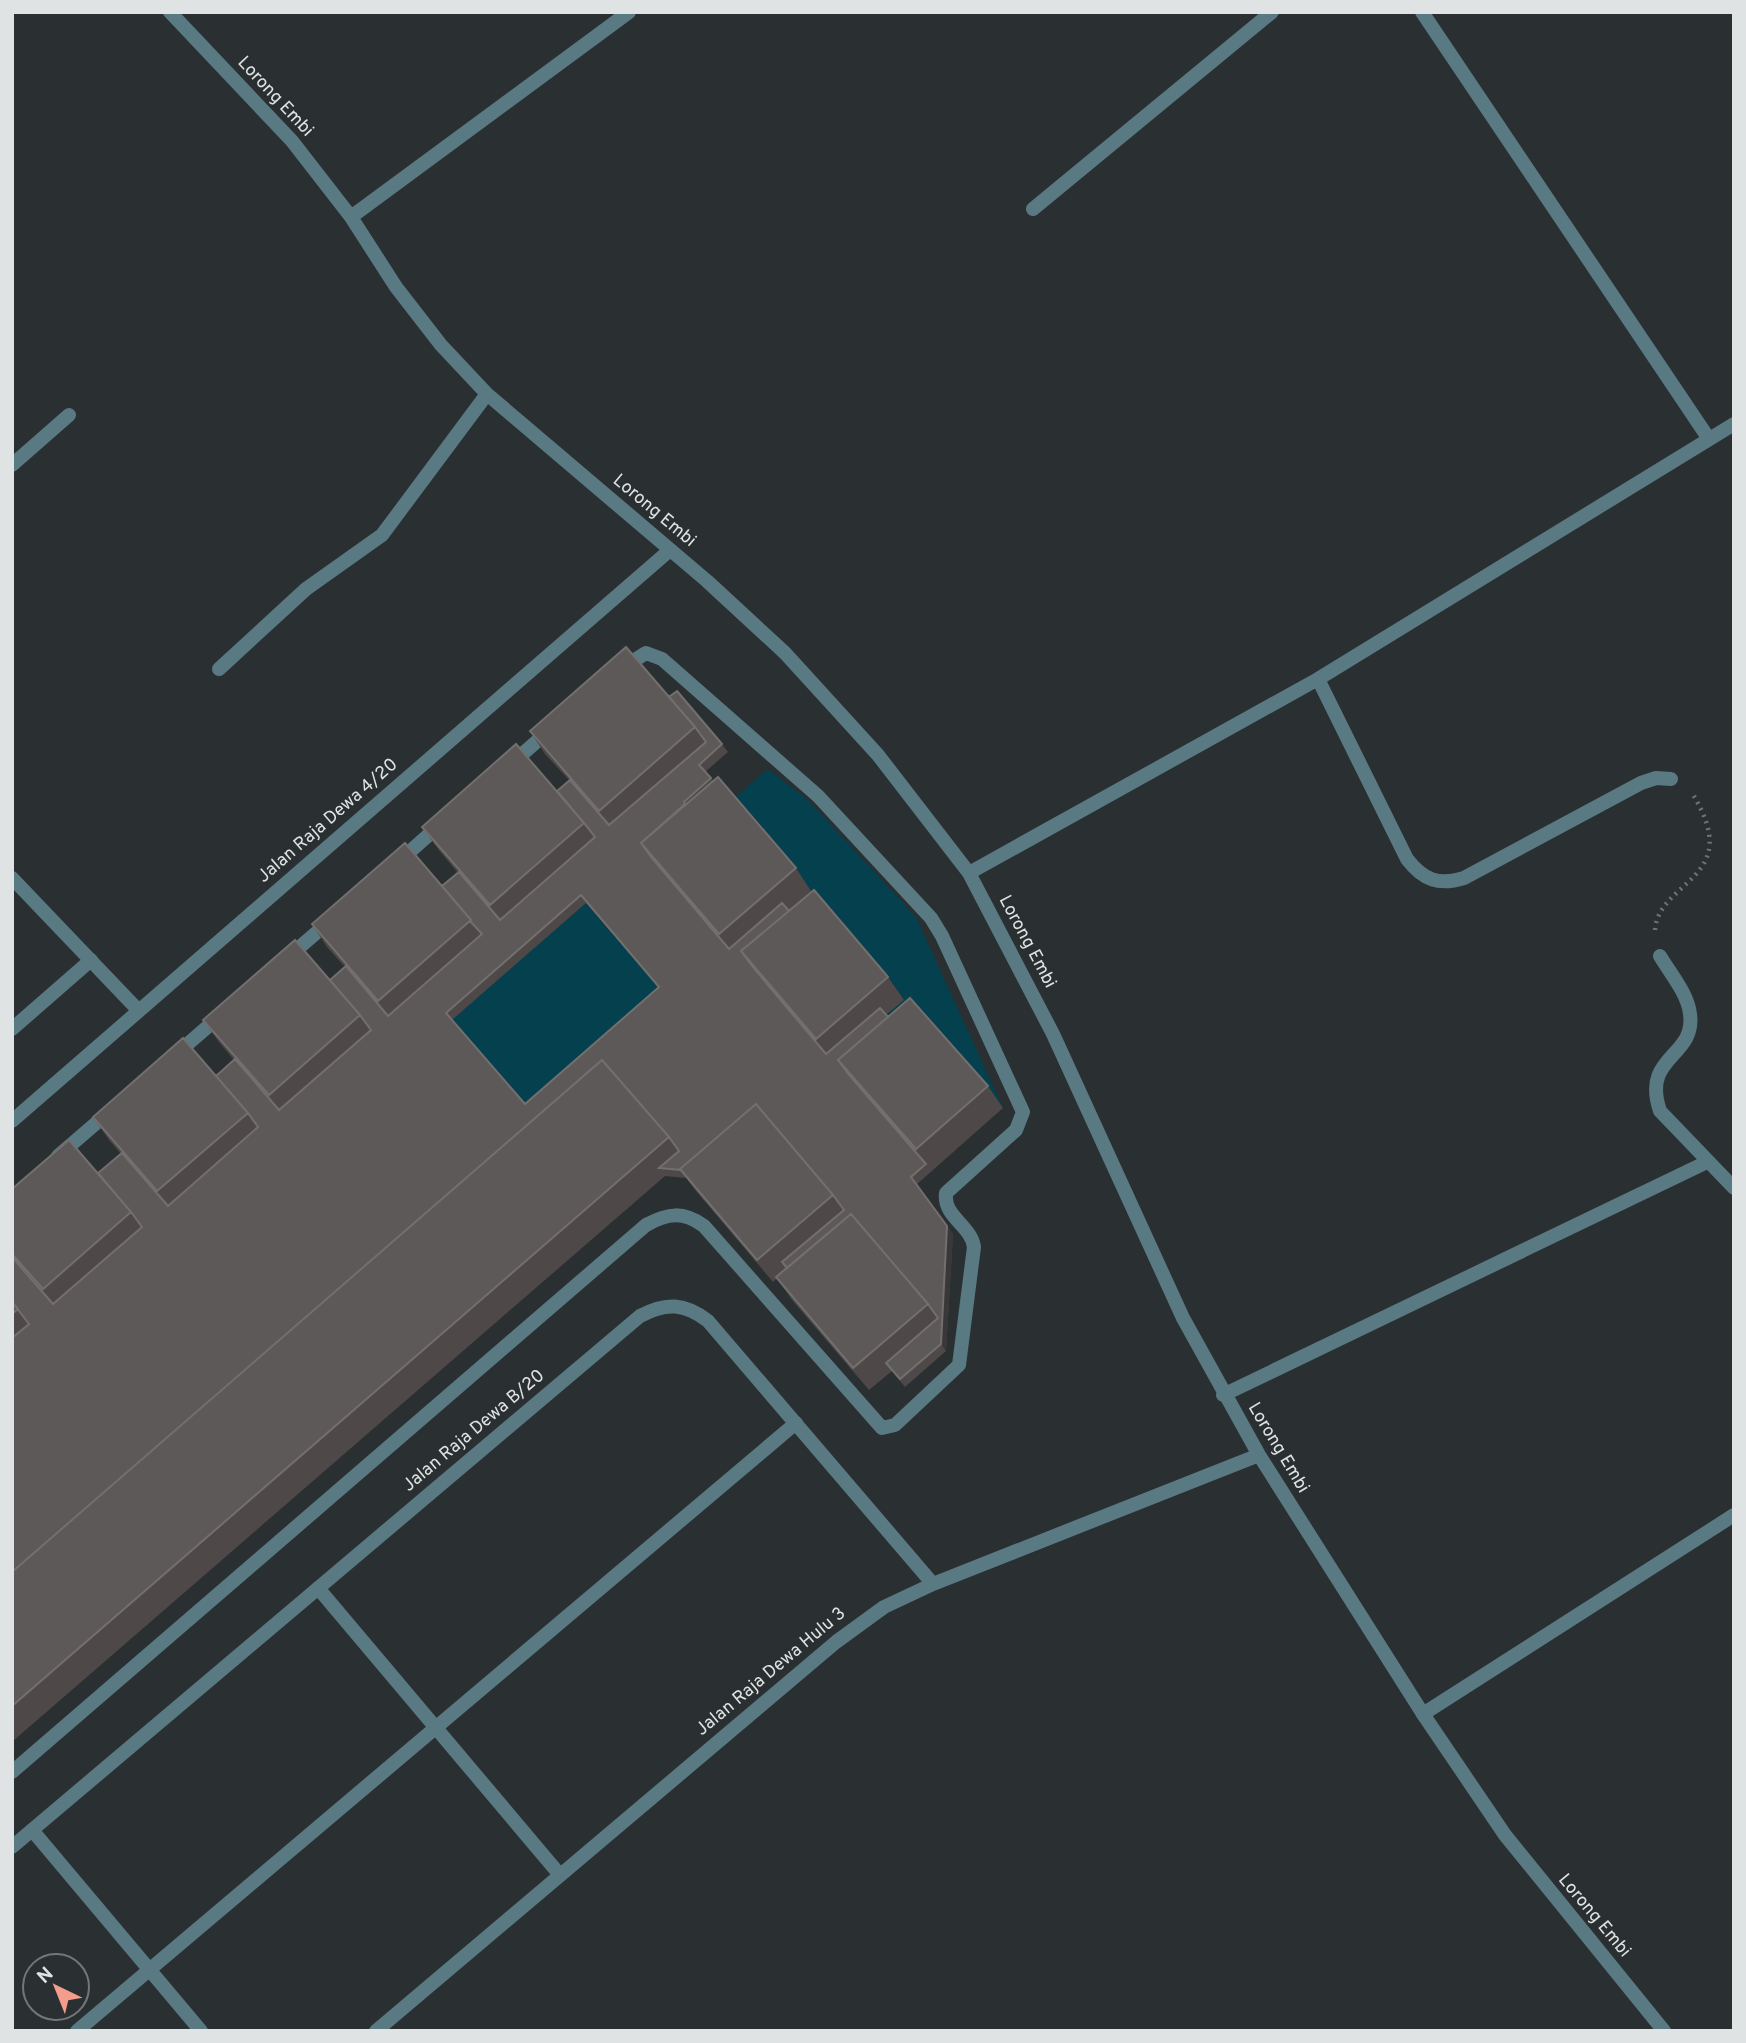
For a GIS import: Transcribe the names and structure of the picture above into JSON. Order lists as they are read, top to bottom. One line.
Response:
{"streets":{"street":["Lorong Embi","Jalan Raja Dewa 4/20","Jalan Raja Dewa B/20","Jalan Raja Dewa Hulu 3"]},"crossings":[["Lorong Embi","Jalan Raja Dewa 4/20"],["Lorong Embi","Jalan Raja Dewa Hulu 3"],["Jalan Raja Dewa B/20","Jalan Raja Dewa Hulu 3"]],"north":"top left"}
